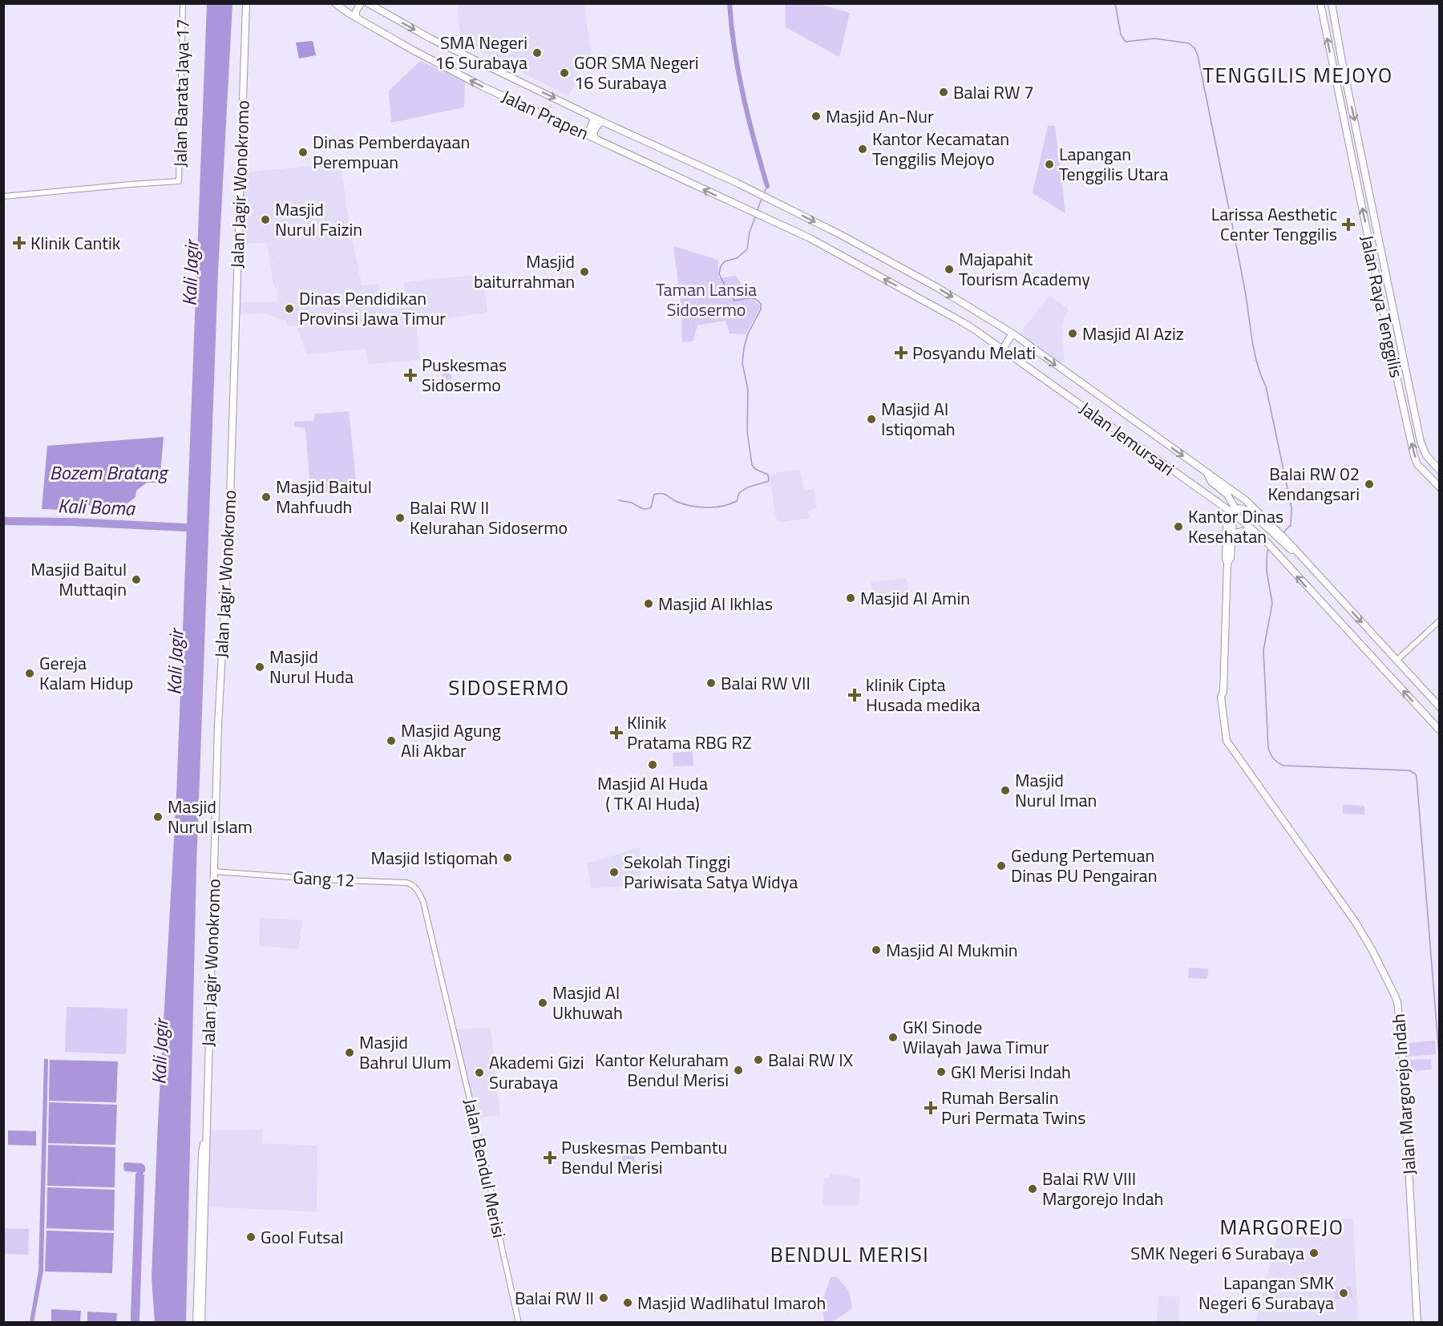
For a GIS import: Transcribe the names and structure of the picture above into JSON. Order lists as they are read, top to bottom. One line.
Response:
{"streets":{"main road":["Jalan Prapen","Jalan Jagir Wonokromo","Jalan Raya Tenggilis","Jalan Jemursari","Jalan Margorejo Indah"],"street":["Jalan Barata Jaya 17","Gang 12","Jalan Bendul Merisi"]},"crossings":[["Jalan Prapen","Jalan Jemursari"],["Jalan Jagir Wonokromo","Gang 12"],["Jalan Jemursari","Jalan Margorejo Indah"],["Gang 12","Jalan Bendul Merisi"]],"districts":["TENGGILIS MEJOYO","SIDOSERMO","MARGOREJO","BENDUL MERISI"],"water":["Kali Jagir","Bozem Bratang","Kali Boma"],"parks":["Taman Lansia Sidosermo"],"places":{"other":["SMA Negeri 16 Surabaya","GOR SMA Negeri 16 Surabaya","Balai RW 7","Masjid An-Nur","Kantor Kecamatan Tenggilis Mejoyo","Dinas Pemberdayaan Perempuan","Lapangan Tenggilis Utara","Masjid Nurul Faizin","Majapahit Tourism Academy","Masjid baiturrahman","Dinas Pendidikan Provinsi Jawa Timur","Masjid Al Aziz","Masjid Al Istiqomah","Balai RW 02 Kendangsari","Masjid Baitul Mahfuudh","Balai RW II Kelurahan Sidosermo","Kantor Dinas Kesehatan","Masjid Baitul Muttaqin","Masjid Al Amin","Masjid Al Ikhlas","Masjid Nurul Huda","Gereja Kalam Hidup","Balai RW VII","Masjid Agung Ali Akbar","Masjid Al Huda ( TK Al Huda)","Masjid Nurul Iman","Masjid Nurul Islam","Masjid Istiqomah","Gedung Pertemuan Dinas PU Pengairan","Sekolah Tinggi Pariwisata Satya Widya","Masjid Al Mukmin","Masjid Al Ukhuwah","GKI Sinode Wilayah Jawa Timur","Masjid Bahrul Ulum","Balai RW IX","Kantor Keluraham Bendul Merisi","GKI Merisi Indah","Akademi Gizi Surabaya","Balai RW VIII Margorejo Indah","Gool Futsal","SMK Negeri 6 Surabaya","Lapangan SMK Negeri 6 Surabaya","Balai RW II","Masjid Wadlihatul Imaroh"],"health":["Larissa Aesthetic Center Tenggilis","Klinik Cantik","Posyandu Melati","Puskesmas Sidosermo","klinik Cipta Husada medika","Klinik Pratama RBG RZ","Rumah Bersalin Puri Permata Twins","Puskesmas Pembantu Bendul Merisi"]}}
